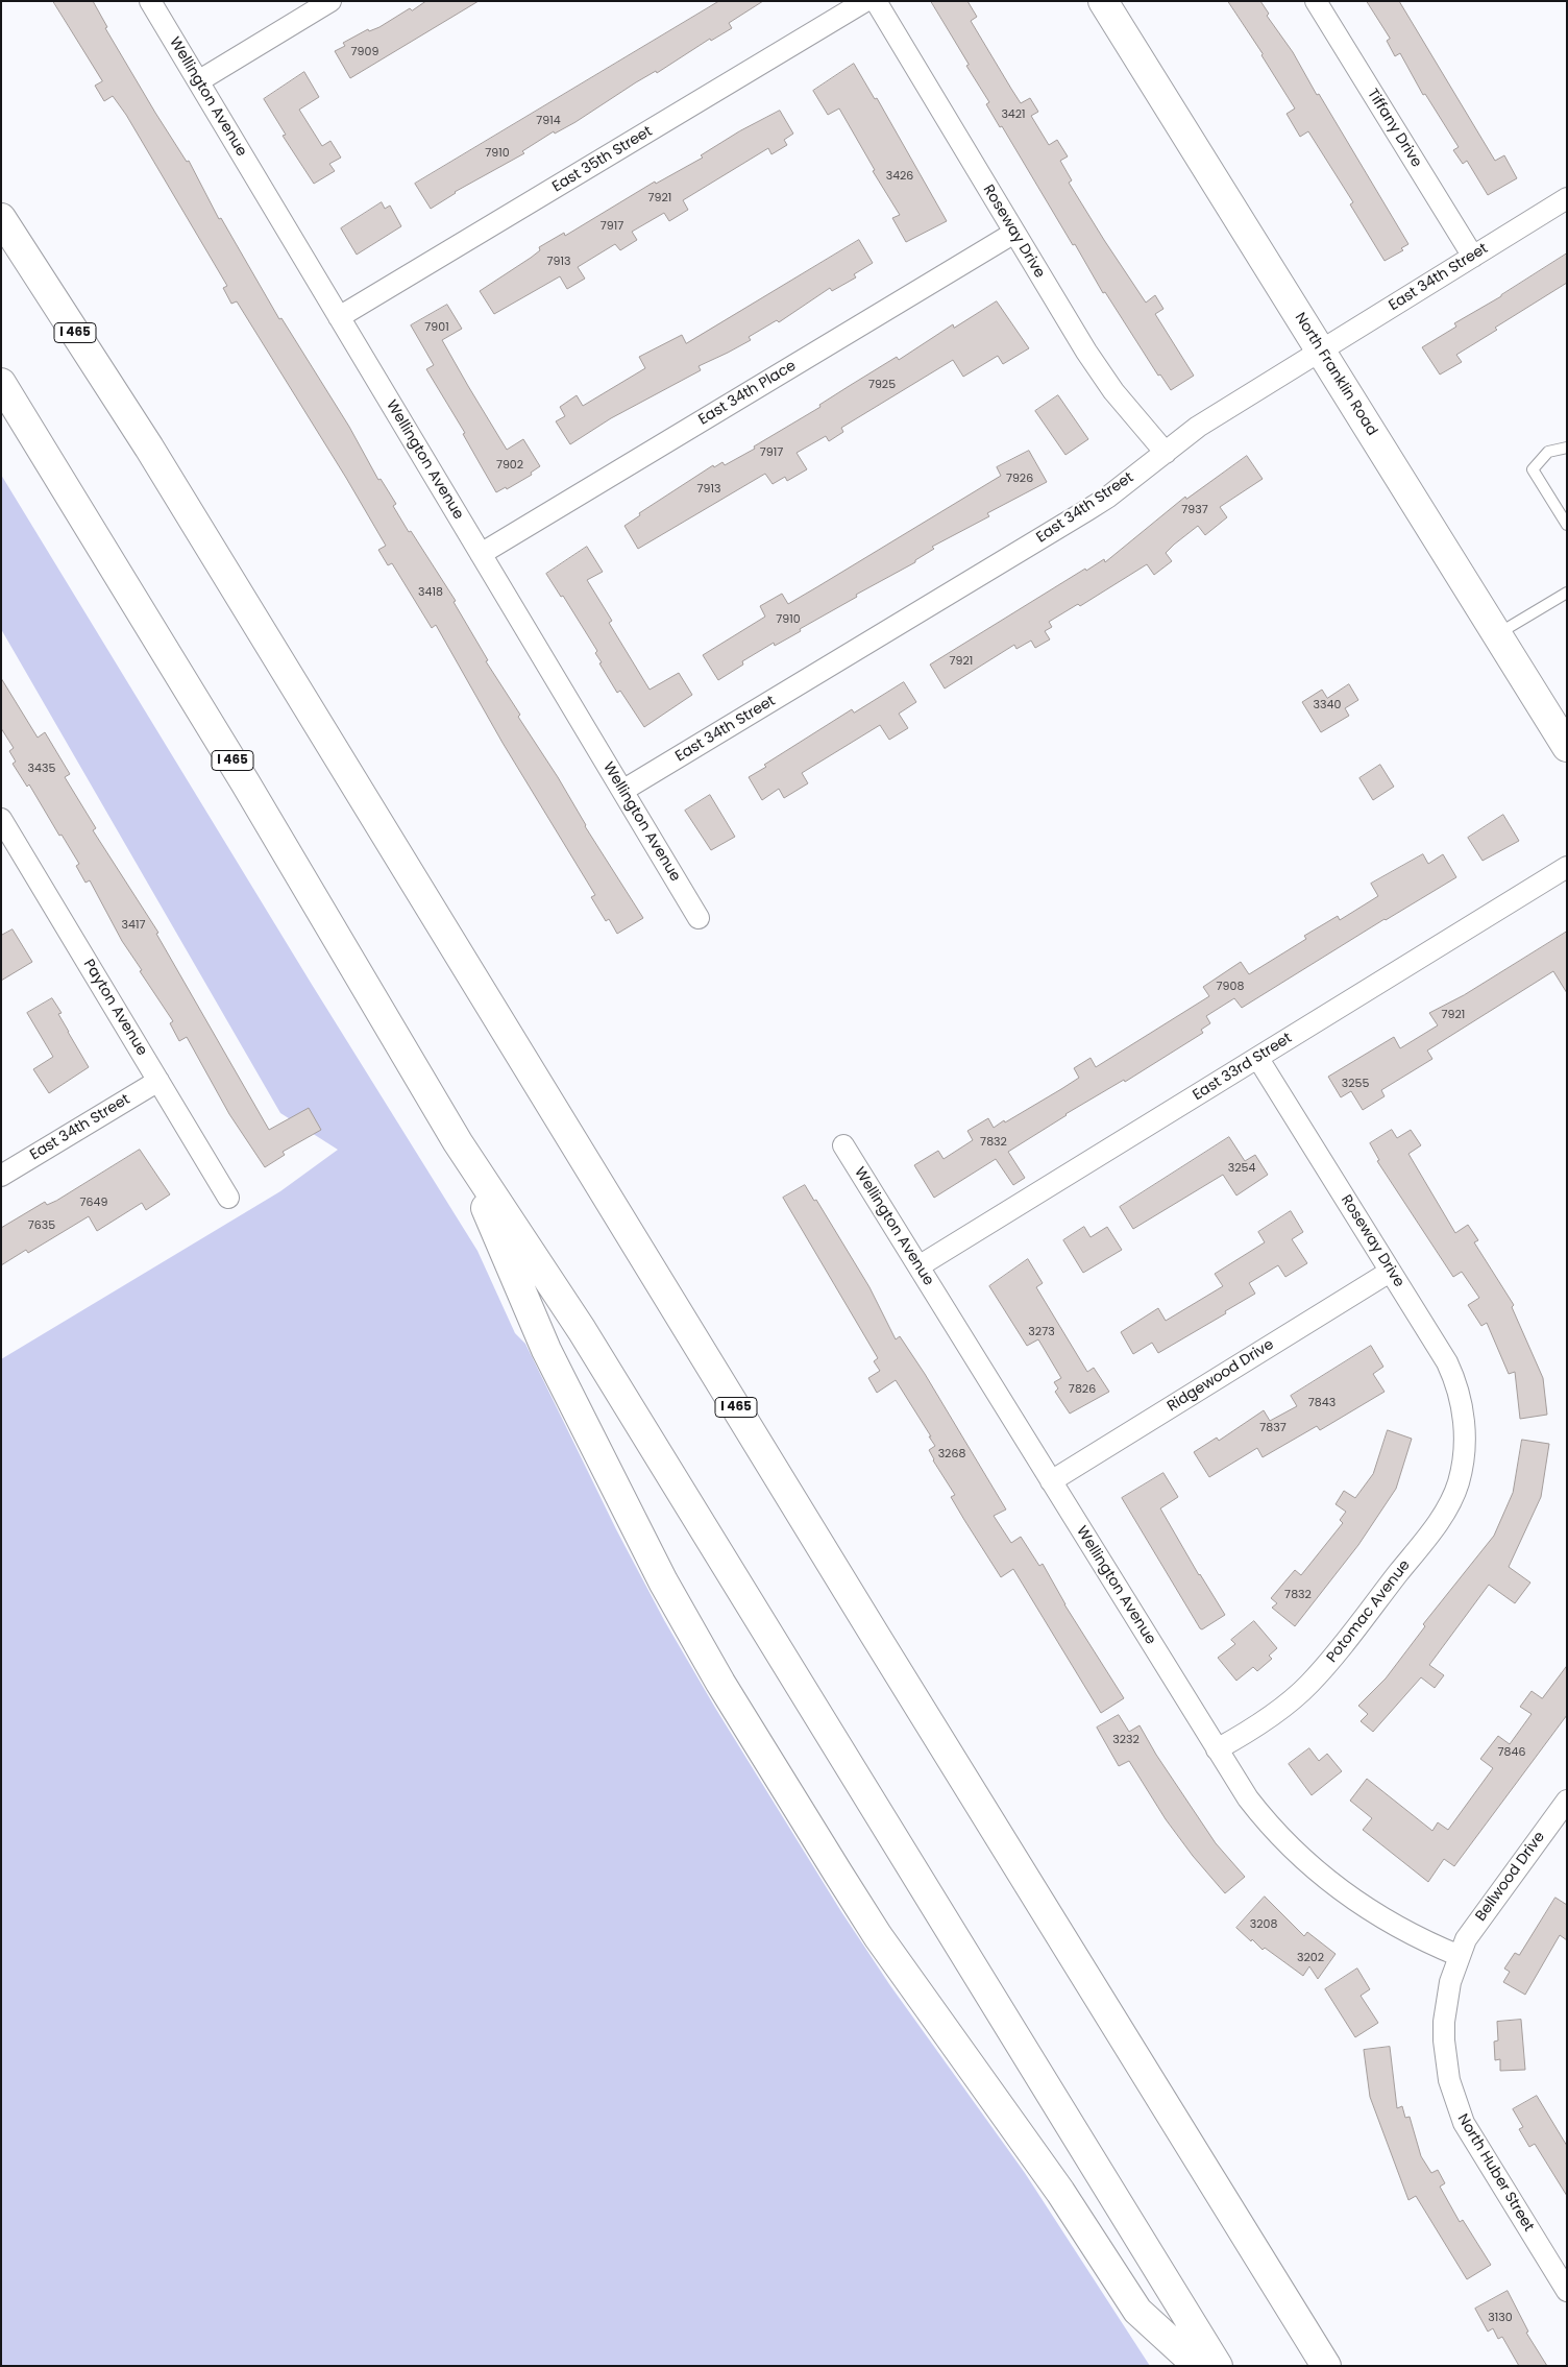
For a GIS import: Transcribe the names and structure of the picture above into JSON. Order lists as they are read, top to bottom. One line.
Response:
{"streets":{"main road":["I 465","North Franklin Road"],"street":["Wellington Avenue","Tiffany Drive","East 35th Street","Roseway Drive","East 34th Street","East 34th Place","Payton Avenue","East 33rd Street","Ridgewood Drive","Potomac Avenue","Bellwood Drive","North Huber Street"]},"crossings":[["Wellington Avenue","East 35th Street"],["Wellington Avenue","East 34th Street"],["Wellington Avenue","East 34th Place"],["Wellington Avenue","East 33rd Street"],["Wellington Avenue","Ridgewood Drive"],["Wellington Avenue","Potomac Avenue"],["Wellington Avenue","Bellwood Drive"],["Wellington Avenue","North Huber Street"],["Tiffany Drive","East 34th Street"],["Roseway Drive","East 34th Street"],["Roseway Drive","East 34th Place"],["Roseway Drive","East 33rd Street"],["Roseway Drive","Ridgewood Drive"],["Roseway Drive","Potomac Avenue"],["East 34th Street","North Franklin Road"],["East 34th Street","Payton Avenue"],["Bellwood Drive","North Huber Street"]],"house_numbers":["7909","3421","7914","7910","3426","7921","7917","7913","7901","7925","7917","7902","7926","7913","7937","3418","7910","7921","3340","3435","3417","7908","7921","3255","7832","3254","7649","7635","3273","7826","7843","7837","3268","7832","3232","7846","3208","3202","3130"]}
